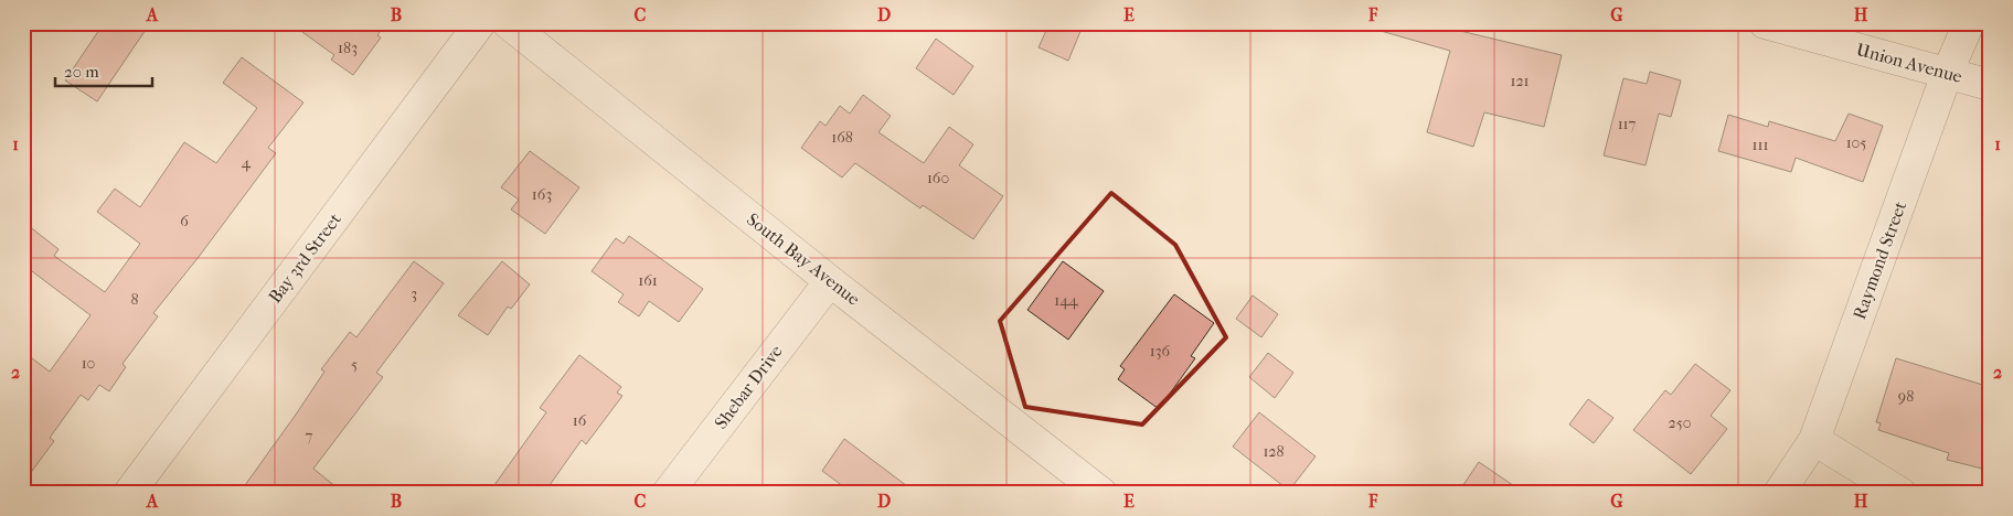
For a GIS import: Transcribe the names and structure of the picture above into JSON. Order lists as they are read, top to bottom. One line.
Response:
{"streets":{"street":["Union Avenue","Bay 3rd Street","South Bay Avenue","Raymond Street","Shebar Drive"]},"crossings":[["Union Avenue","Raymond Street"],["South Bay Avenue","Shebar Drive"]],"house_numbers":["183","121","117","168","105","111","4","160","163","6","161","3","8","144","136","10","5","98","16","250","7","128"],"scale_bar":"20 m","grid":{"columns":["A","B","C","D","E","F","G","H"],"rows":["1","2"]}}
